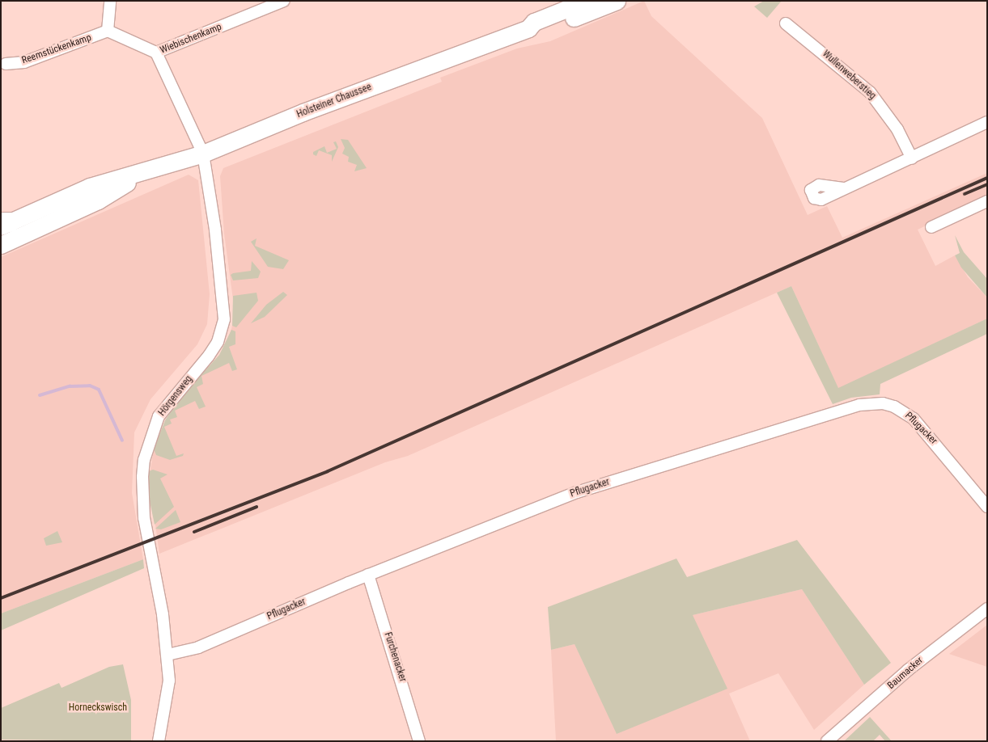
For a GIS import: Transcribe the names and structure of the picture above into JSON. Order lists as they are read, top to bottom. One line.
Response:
{"streets":{"main road":["Holsteiner Chaussee"],"street":["Wiebischenkamp","Reemstückenkamp","Wullenweberstieg","Hörgensweg","Pflugacker","Furchenacker","Baumacker"]},"crossings":[["Wiebischenkamp","Holsteiner Chaussee"],["Wiebischenkamp","Hörgensweg"],["Holsteiner Chaussee","Hörgensweg"],["Hörgensweg","Pflugacker"],["Pflugacker","Furchenacker"]],"parks":["Horneckswisch"]}
